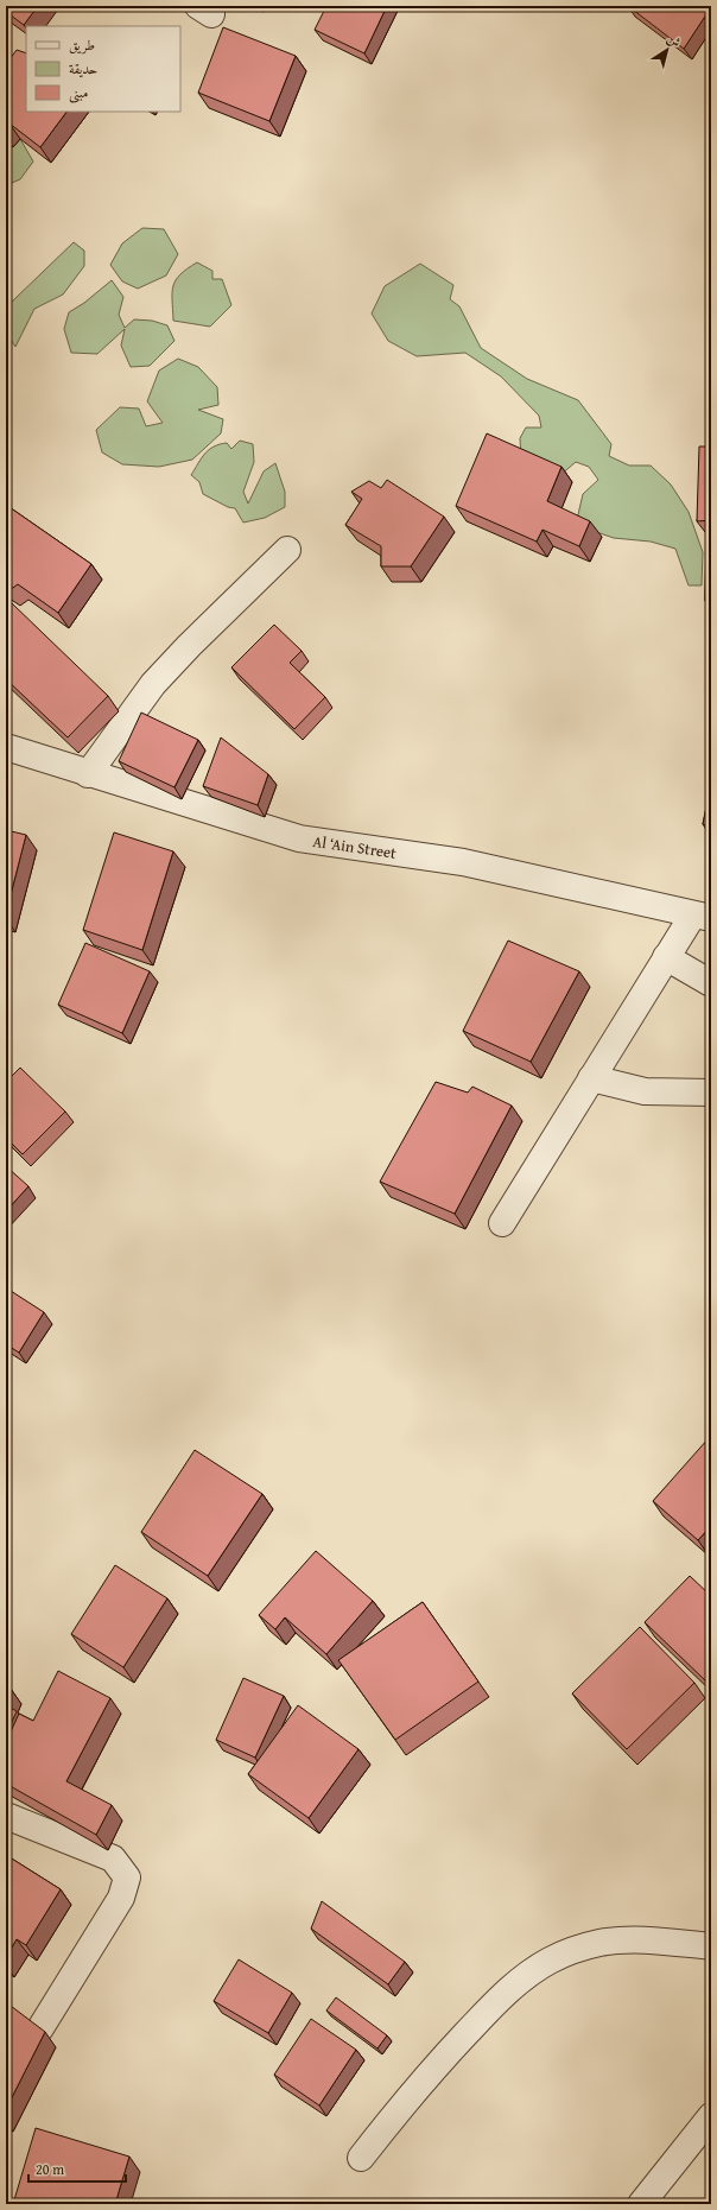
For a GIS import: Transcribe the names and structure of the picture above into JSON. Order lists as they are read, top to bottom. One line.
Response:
{"streets":{"street":["Al ‘Ain Street"]},"legend":["طريق","حديقة","مبنى"],"scale_bar":"20 m","north":"top right"}
